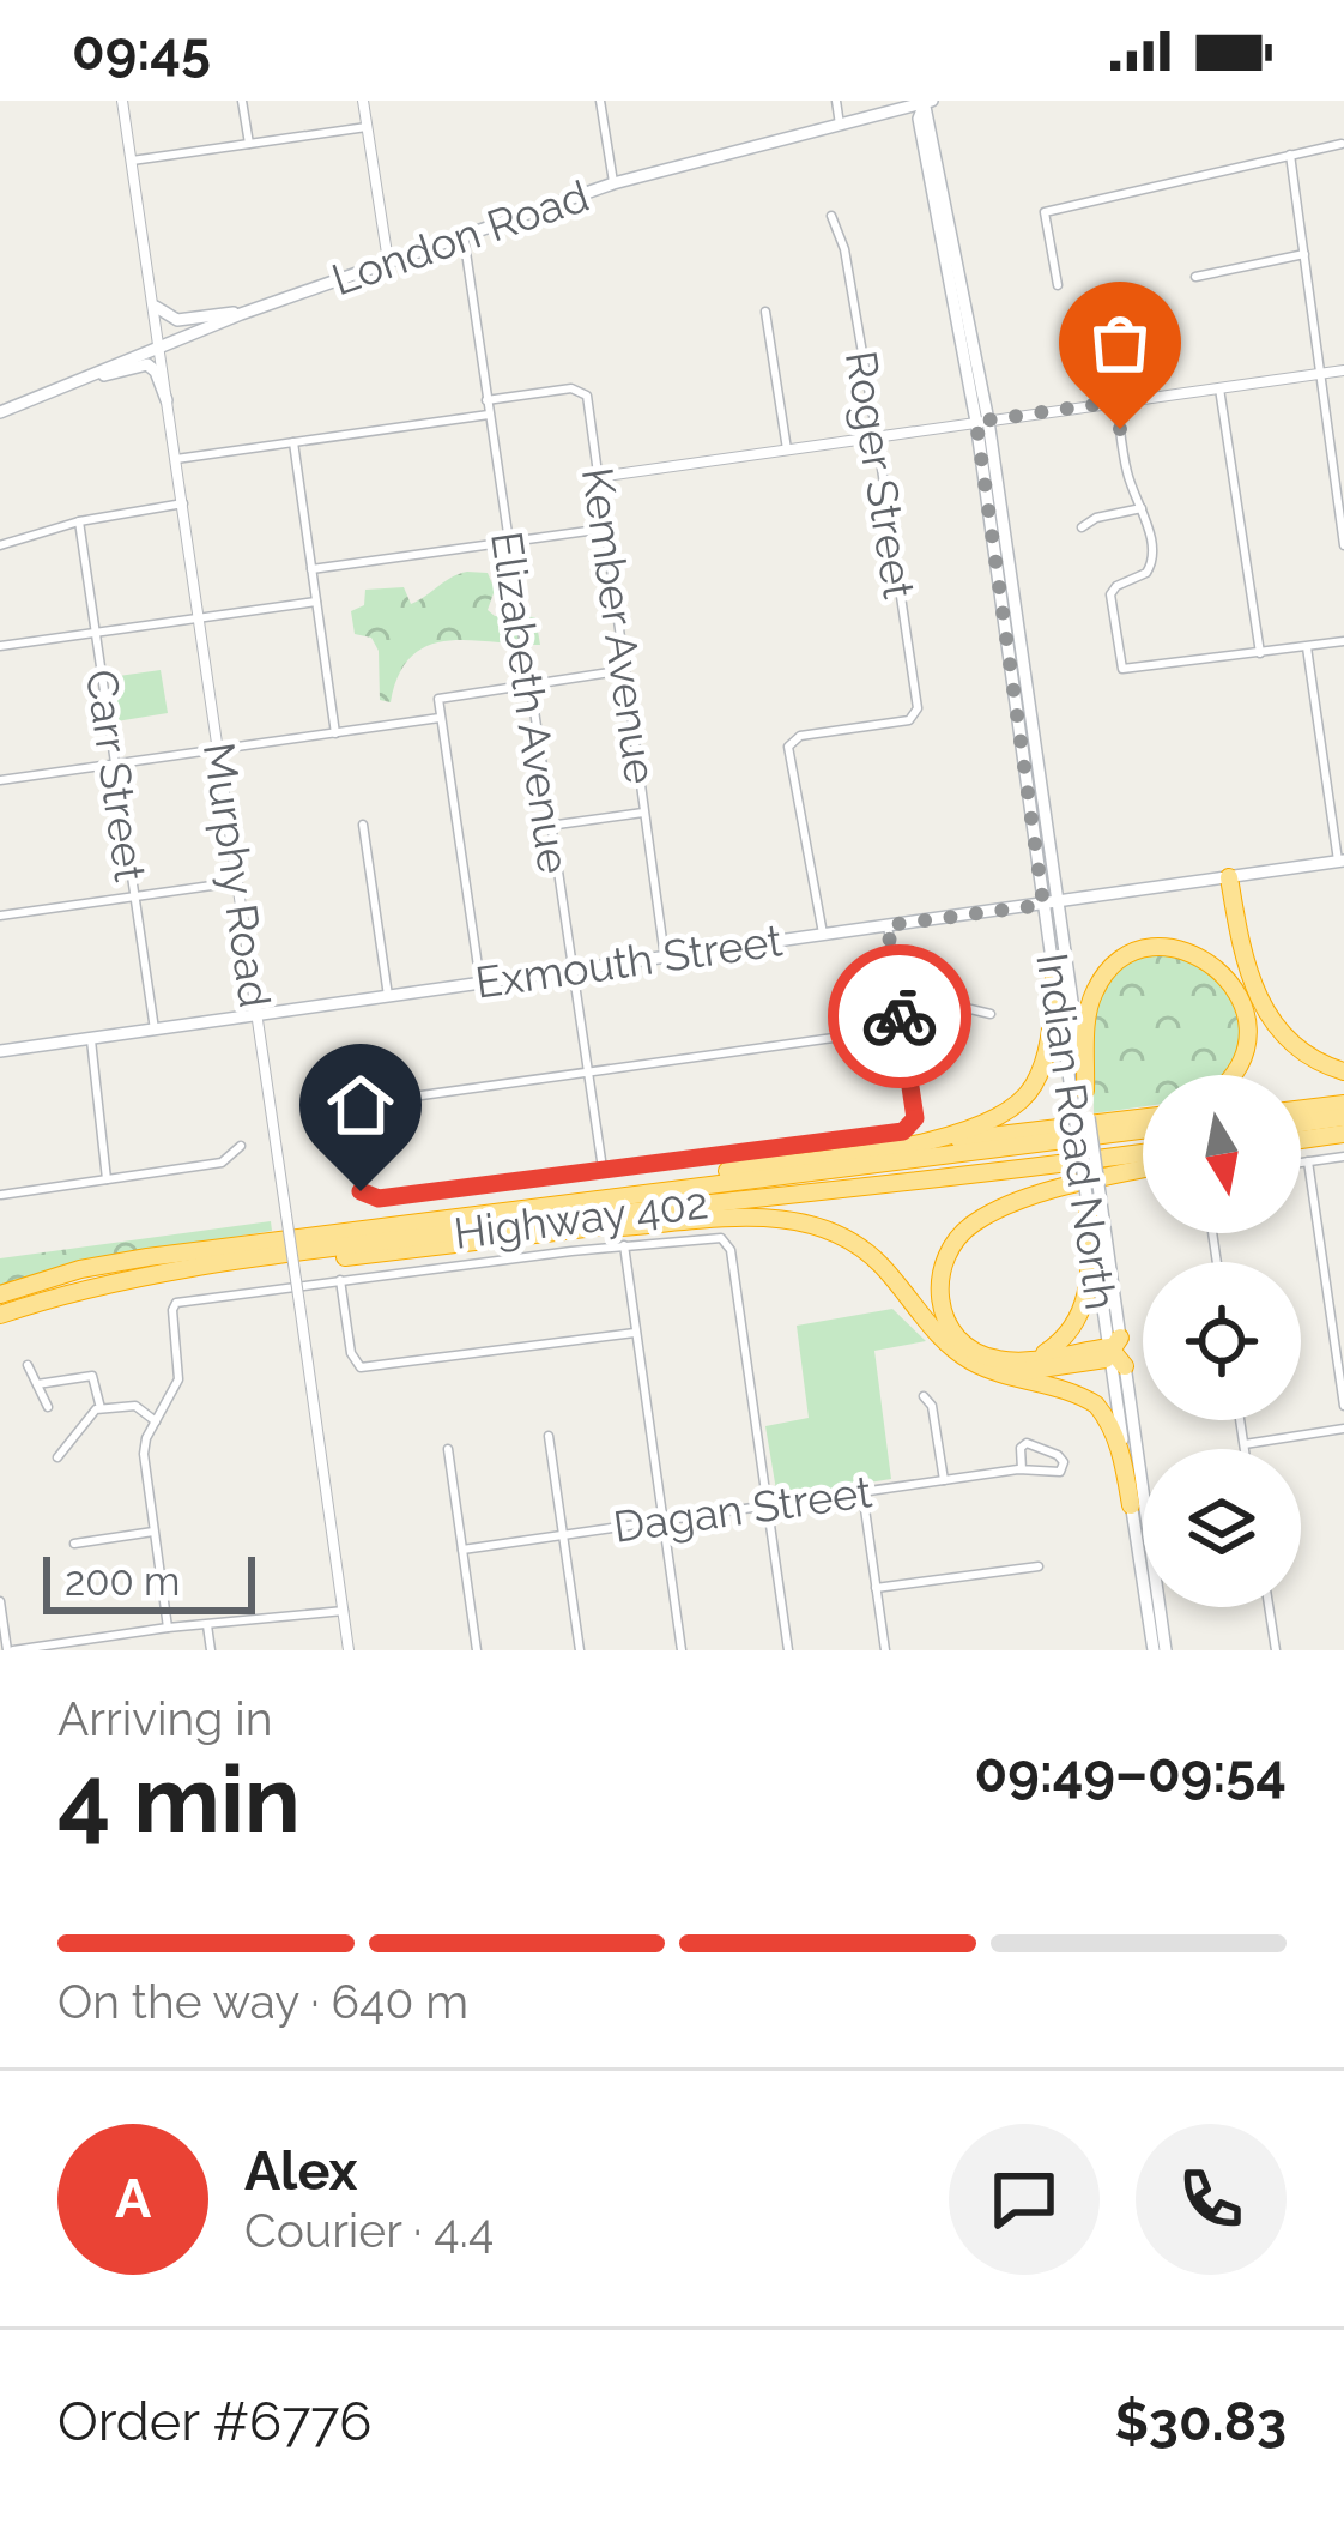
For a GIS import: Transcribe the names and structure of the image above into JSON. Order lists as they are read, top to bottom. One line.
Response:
{"streets":{"highway":["Highway 402"],"main road":["London Road","Exmouth Street","Indian Road North"],"street":["Roger Street","Kember Avenue","Elizabeth Avenue","Carr Street","Murphy Road","Dagan Street"]},"crossings":[["London Road","Elizabeth Avenue"],["London Road","Murphy Road"],["London Road","Indian Road North"],["Roger Street","Exmouth Street"],["Kember Avenue","Elizabeth Avenue"],["Kember Avenue","Exmouth Street"],["Elizabeth Avenue","Exmouth Street"],["Carr Street","Exmouth Street"],["Murphy Road","Exmouth Street"],["Exmouth Street","Indian Road North"]],"scale_bar":"200 m","north":"bottom","page":{"status":"09:45","scale":"200 m","heading":["4 min","Arriving in","09:49–09:54"],"panel":["Alex","Courier · 4.4","Order #6776","$30.83"],"bar":"On the way · 640 m","round":"A"}}
